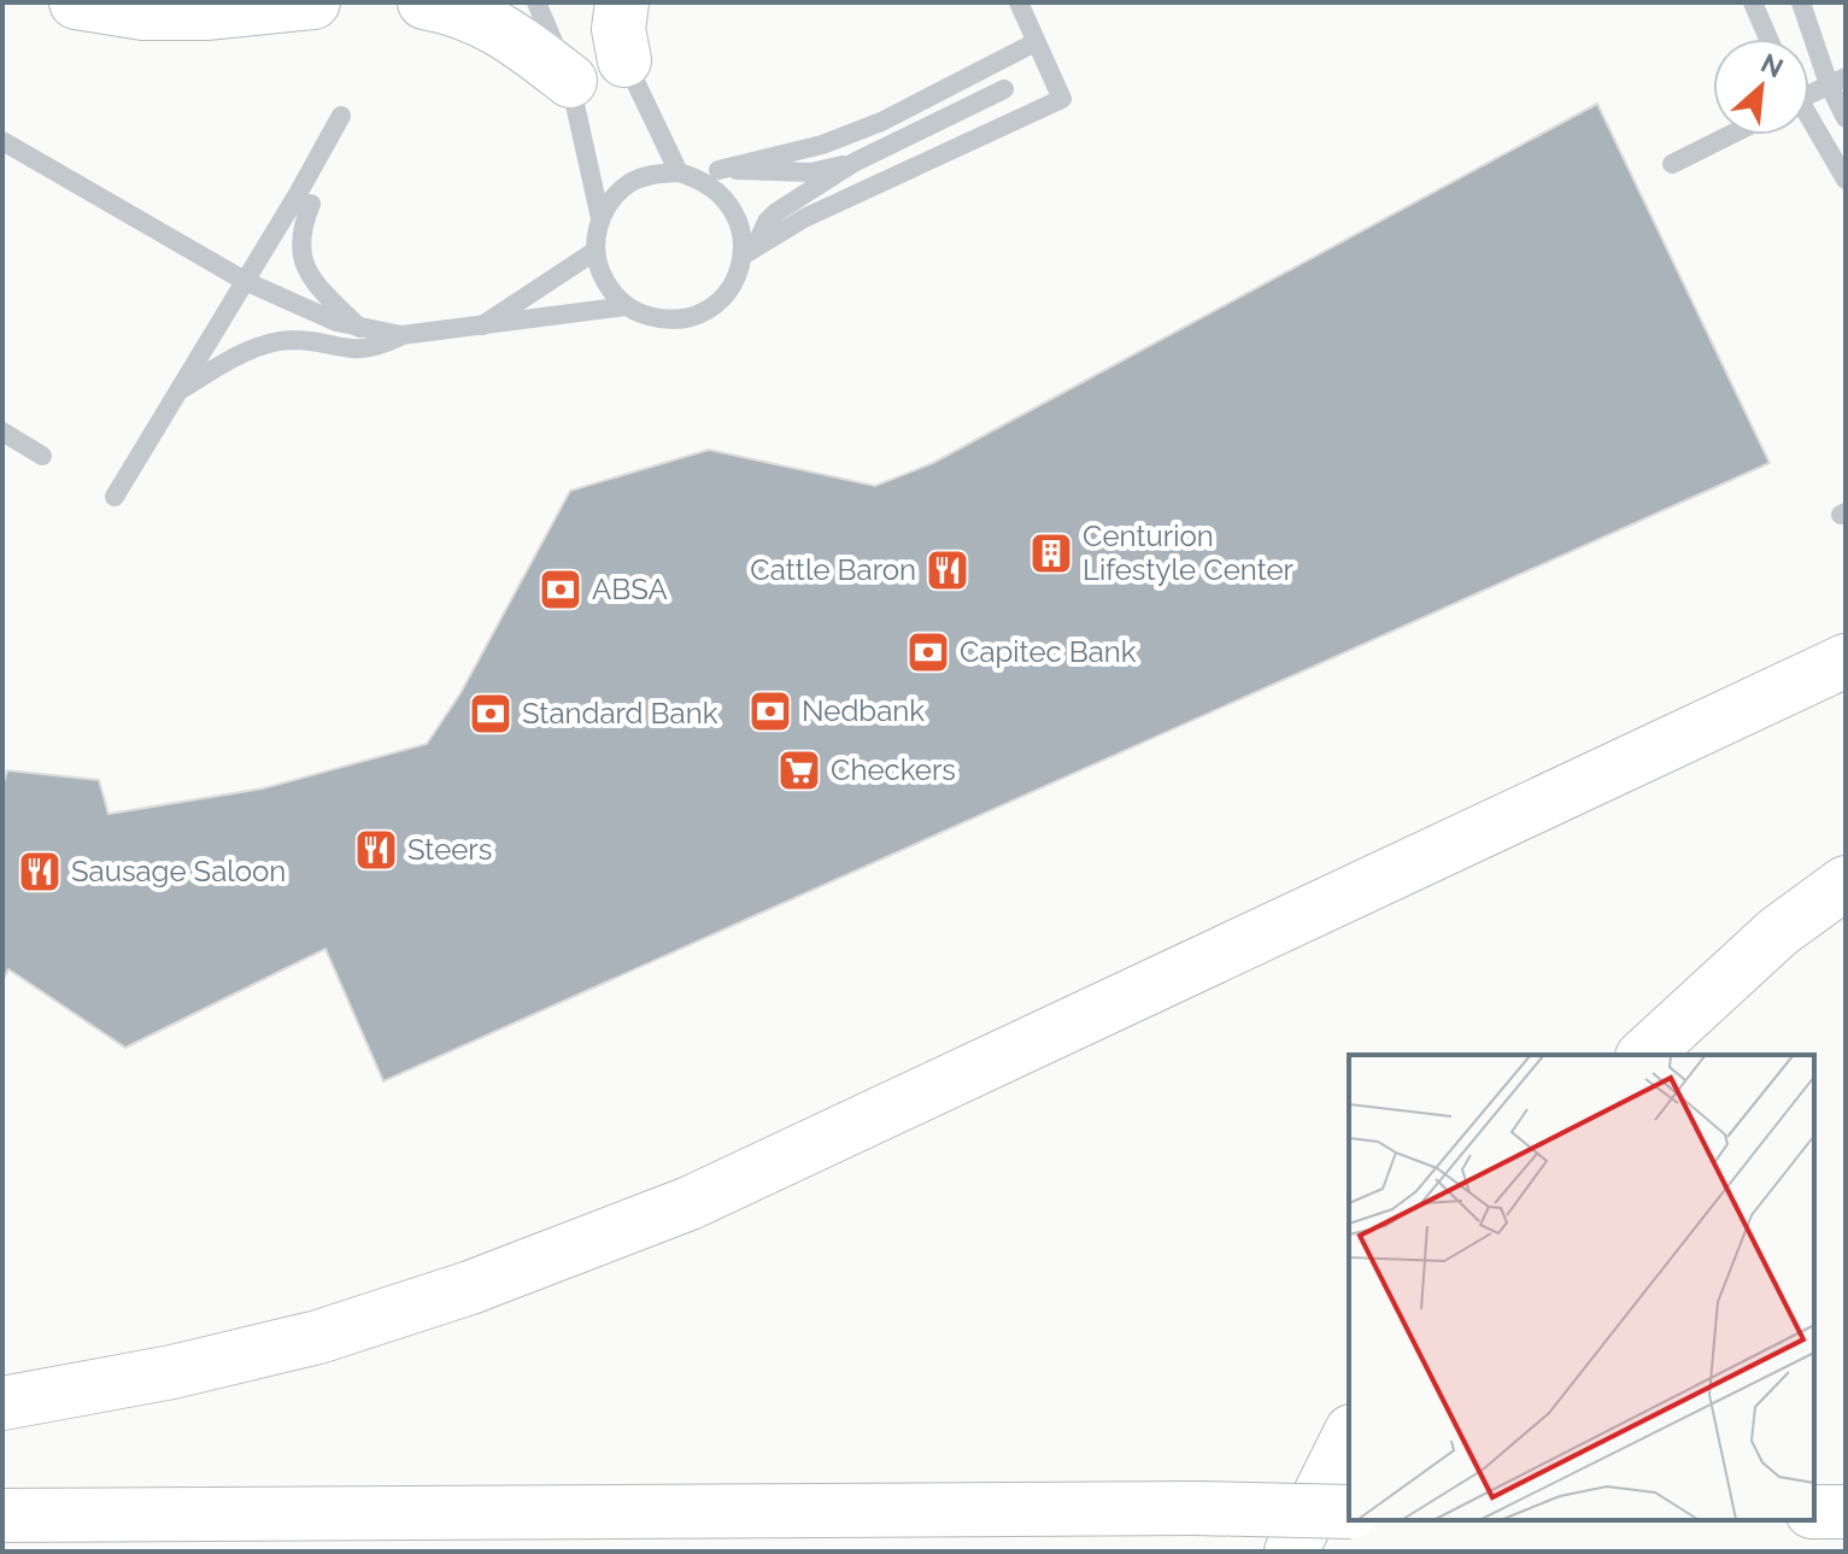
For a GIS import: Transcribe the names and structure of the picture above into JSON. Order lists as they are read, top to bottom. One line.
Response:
{"places":{"building":["Centurion Lifestyle Center"],"restaurant":["Cattle Baron","Steers","Sausage Saloon"],"bank":["ABSA","Capitec Bank","Nedbank","Standard Bank"],"supermarket":["Checkers"]},"north":"top right"}
